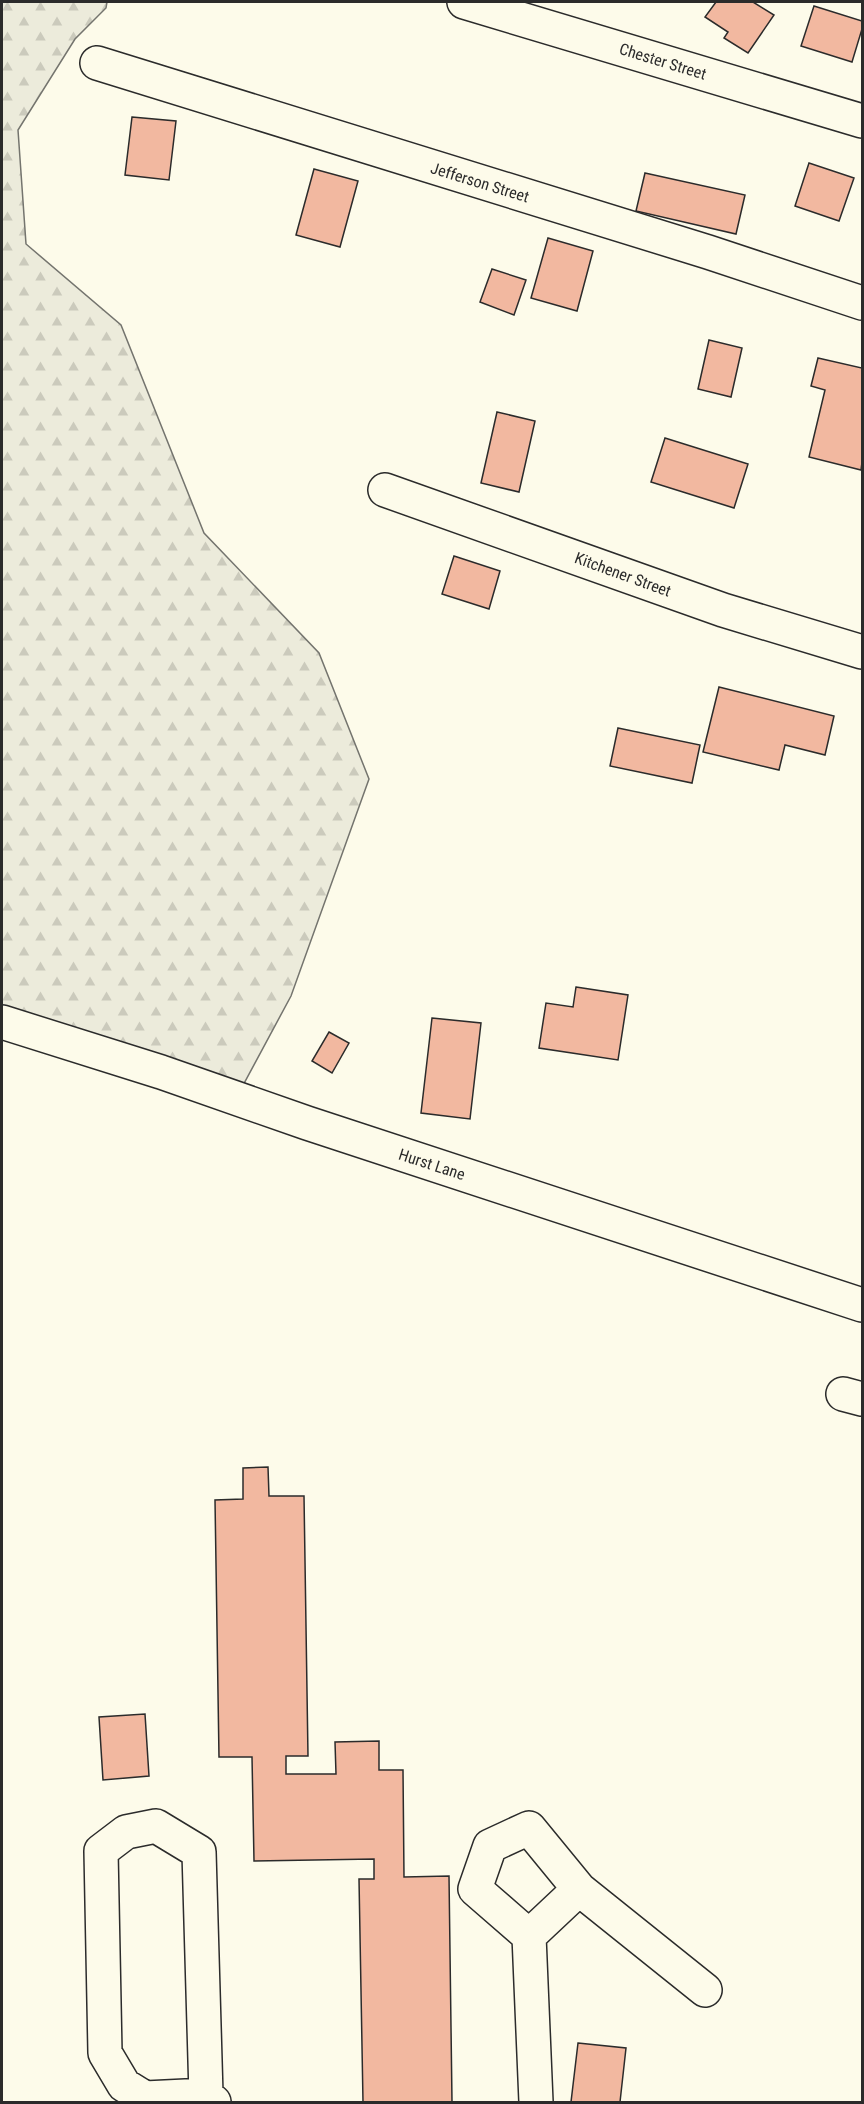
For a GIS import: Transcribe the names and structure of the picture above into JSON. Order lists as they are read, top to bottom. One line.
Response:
{"streets":{"street":["Chester Street","Jefferson Street","Kitchener Street","Hurst Lane"]}}
